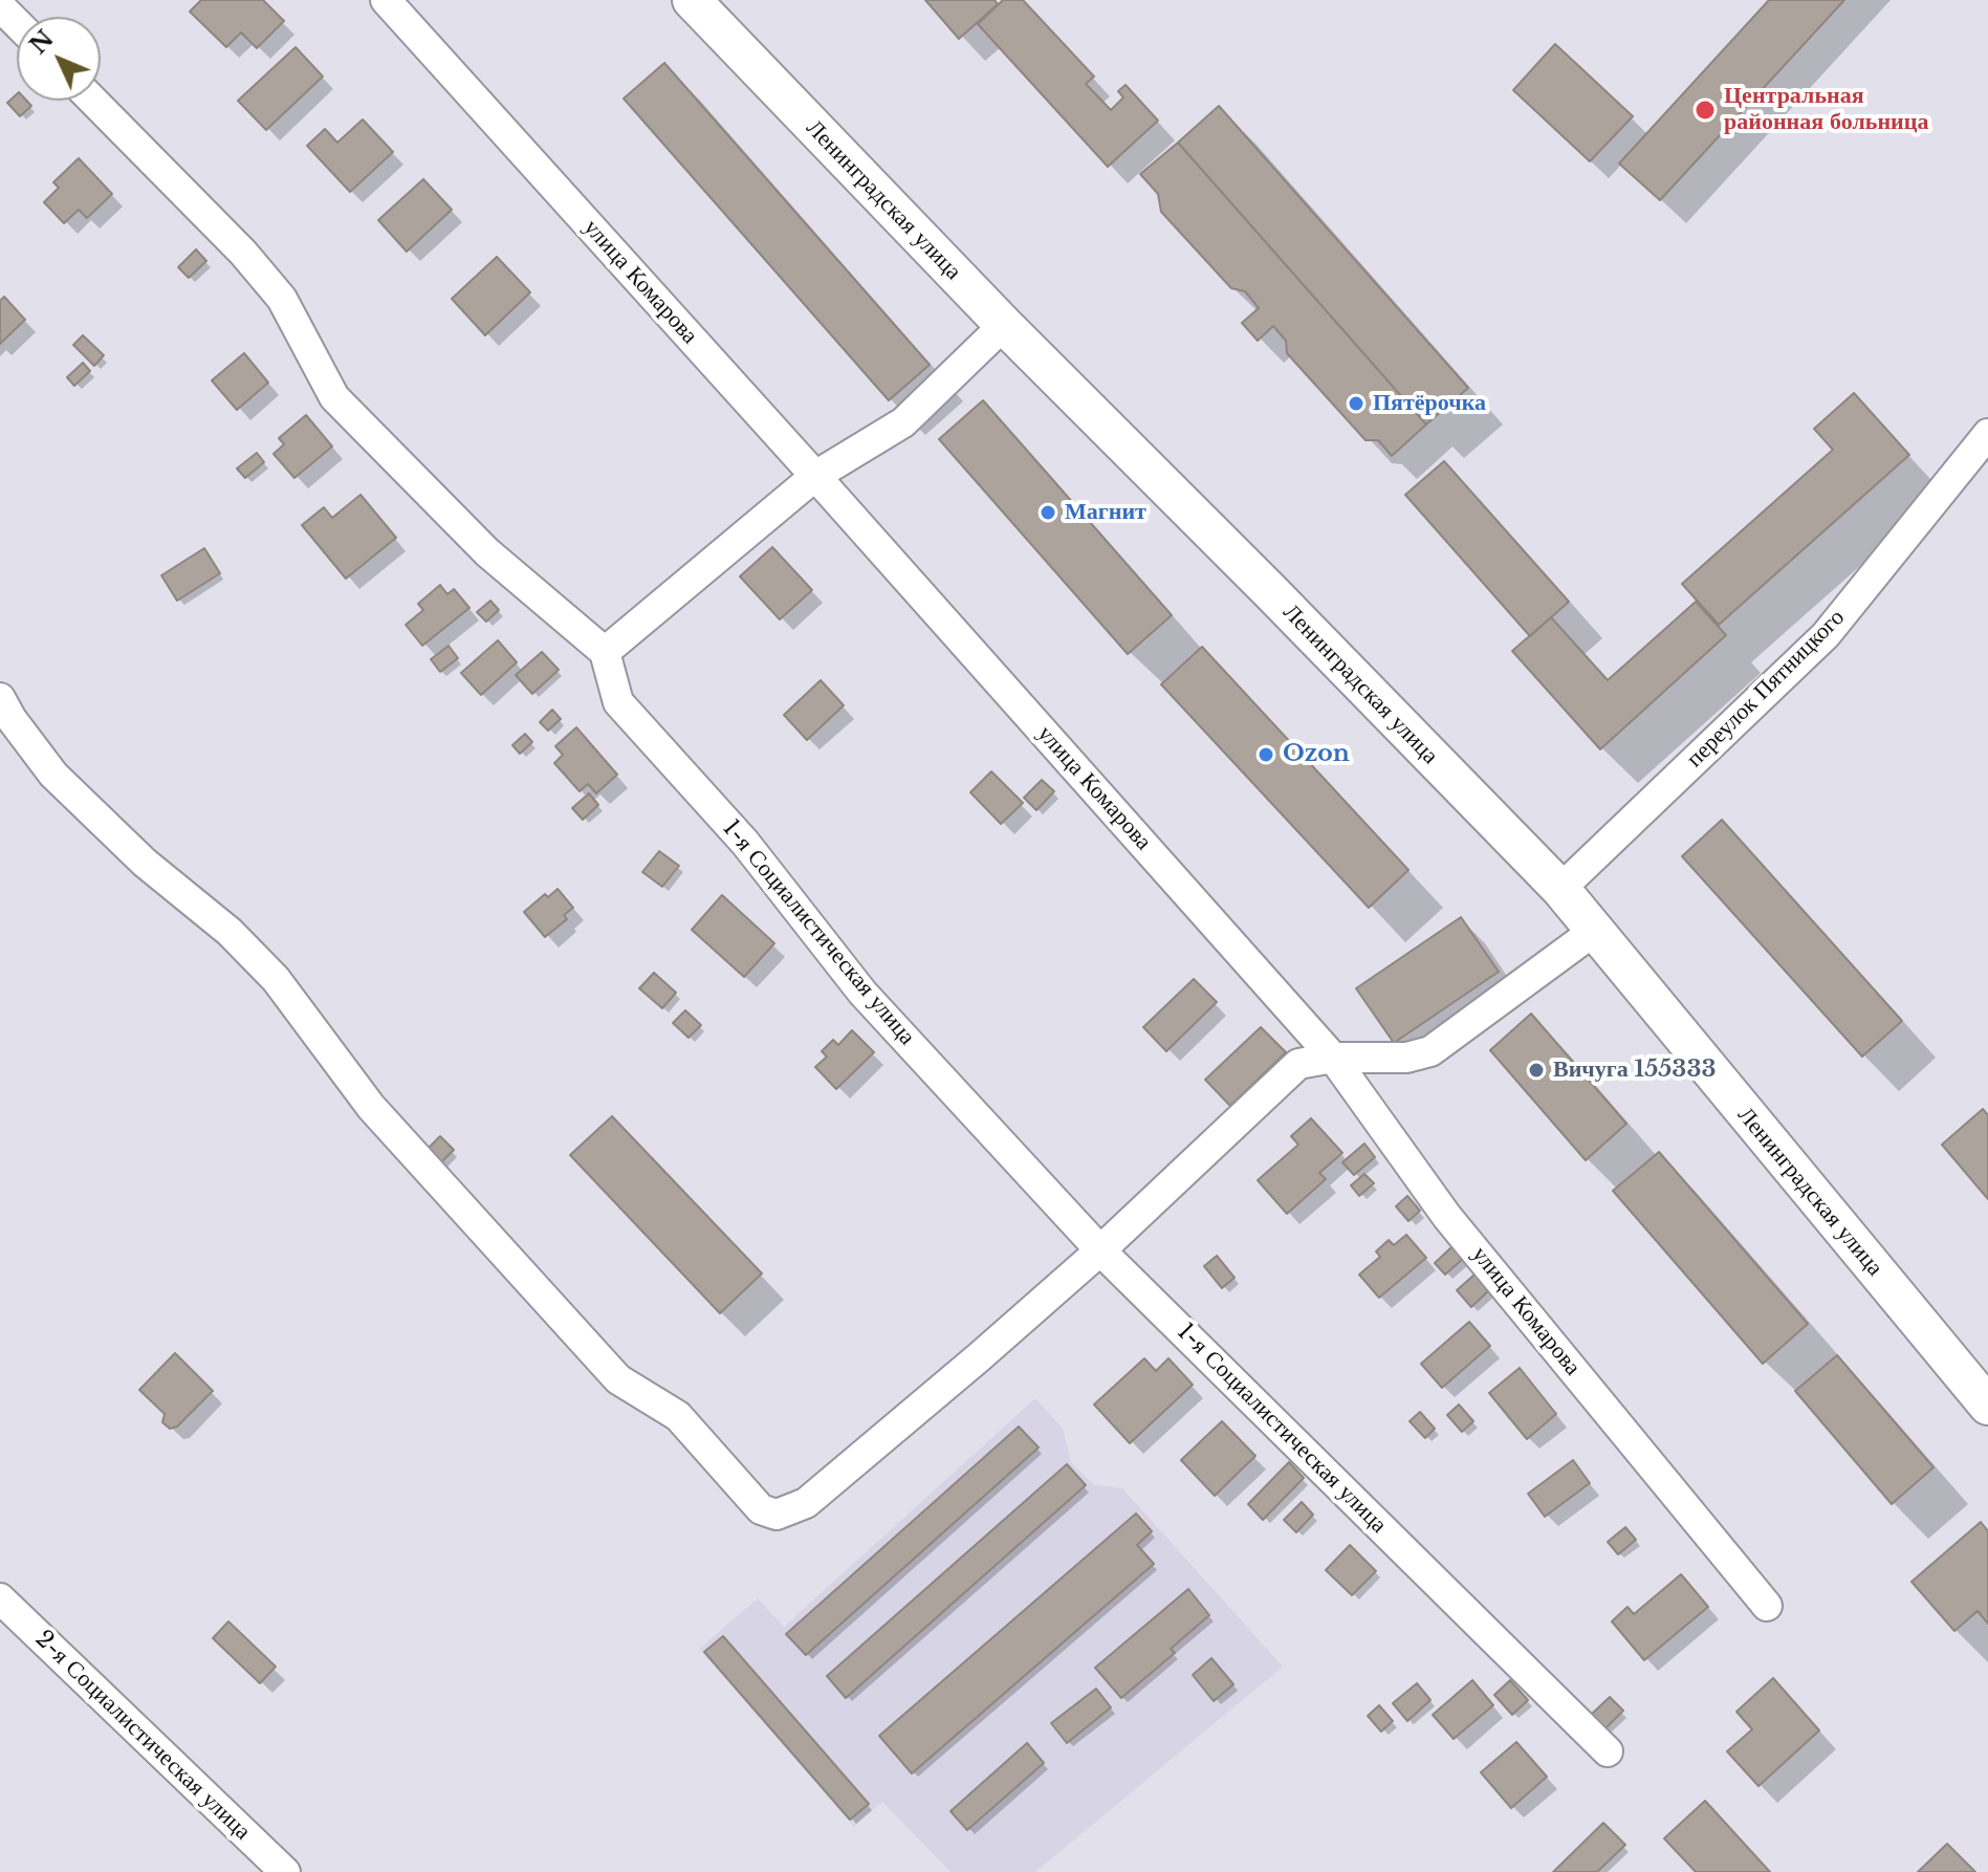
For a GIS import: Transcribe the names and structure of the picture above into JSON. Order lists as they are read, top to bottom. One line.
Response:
{"streets":{"main road":["Ленинградская улица"],"street":["улица Комарова","переулок Пятницкого","1-я Социалистическая улица","2-я Социалистическая улица"]},"crossings":[["Ленинградская улица","переулок Пятницкого"]],"places":["Центральная районная больница","Пятёрочка","Магнит","Ozon","Вичуга 155333"],"north":"top left"}
